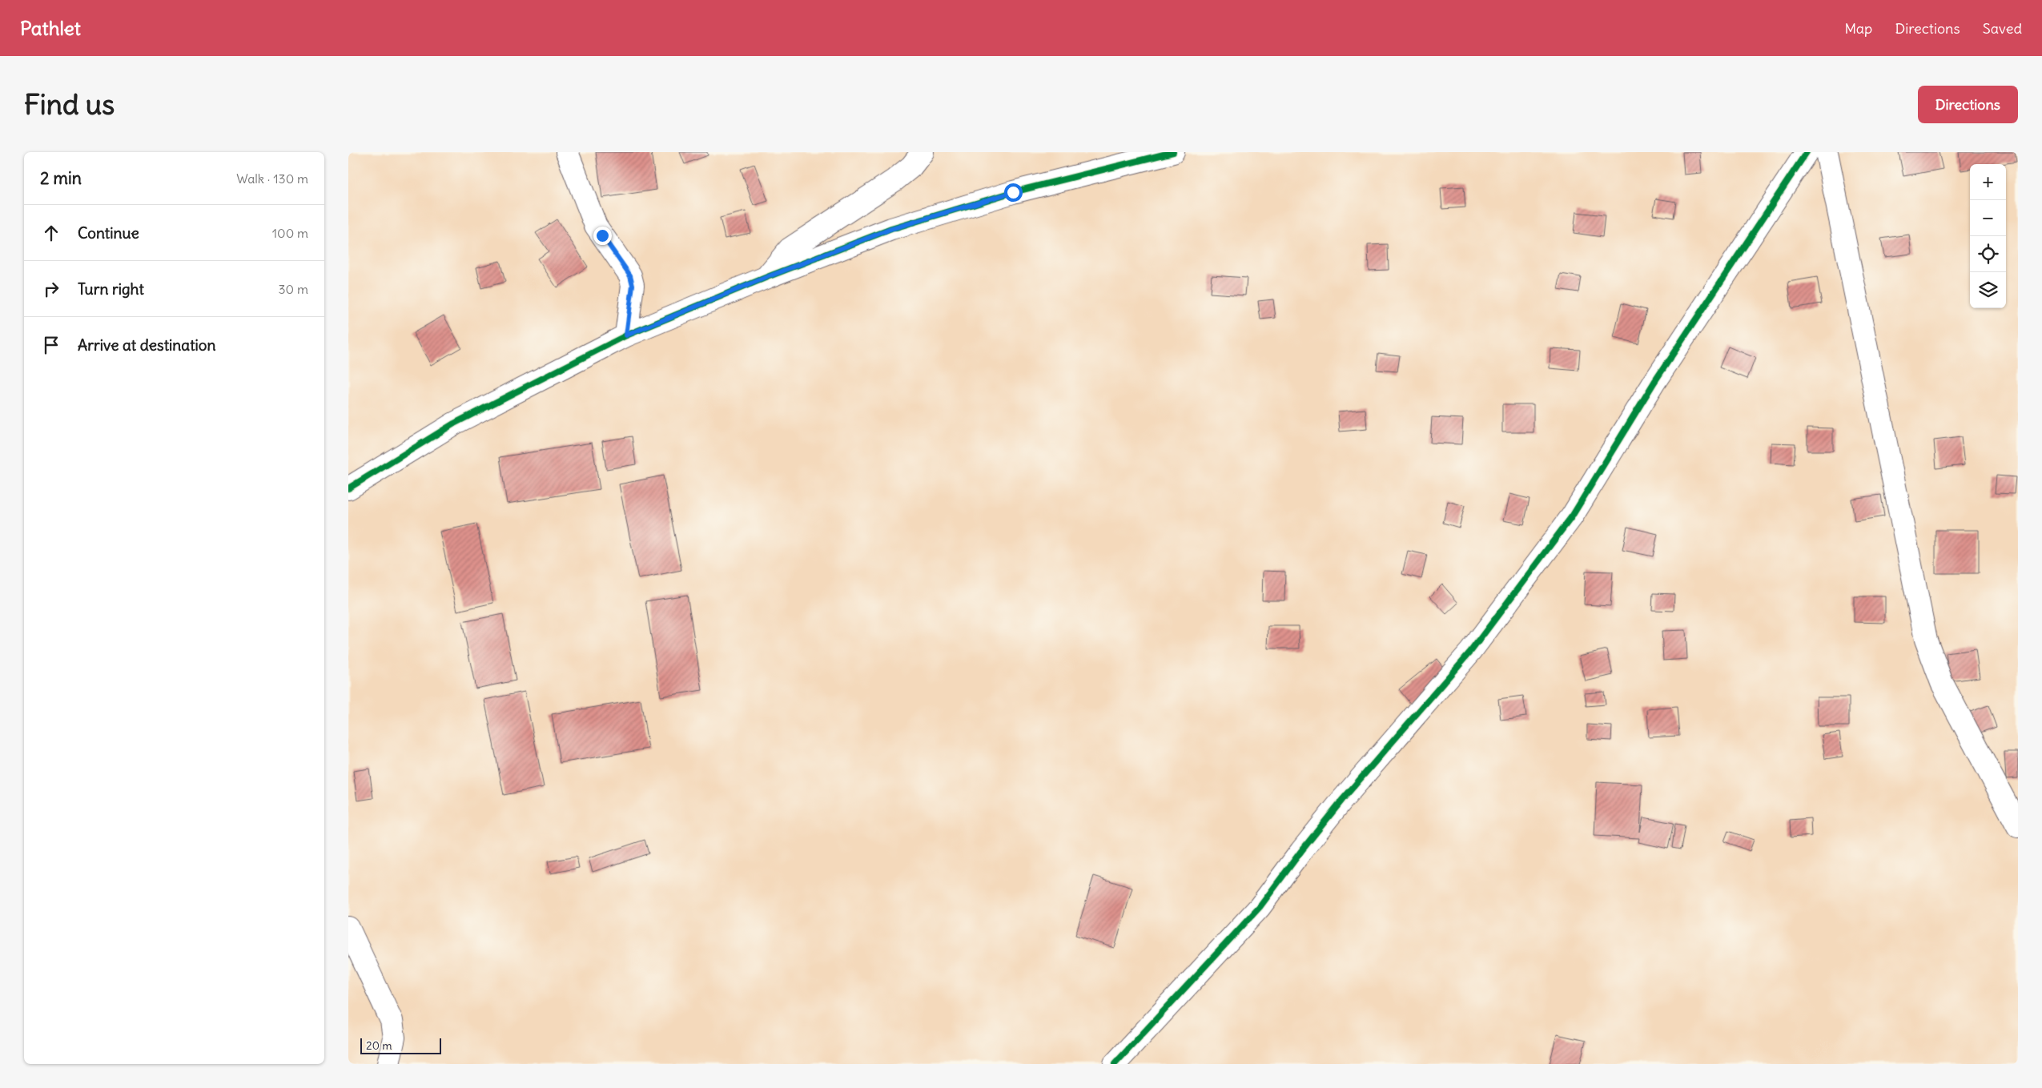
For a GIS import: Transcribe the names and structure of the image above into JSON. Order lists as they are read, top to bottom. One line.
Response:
{"scale_bar":"20 m","page":{"header":"Pathlet","nav":["Map","Directions","Saved"],"buttons":"Directions","title":"Find us","heading":["2 min","Walk · 130 m"],"map_buttons":["+","−"],"list":[["Continue","100 m"],["Turn right","30 m"],"Arrive at destination"],"scale":"20 m"}}
